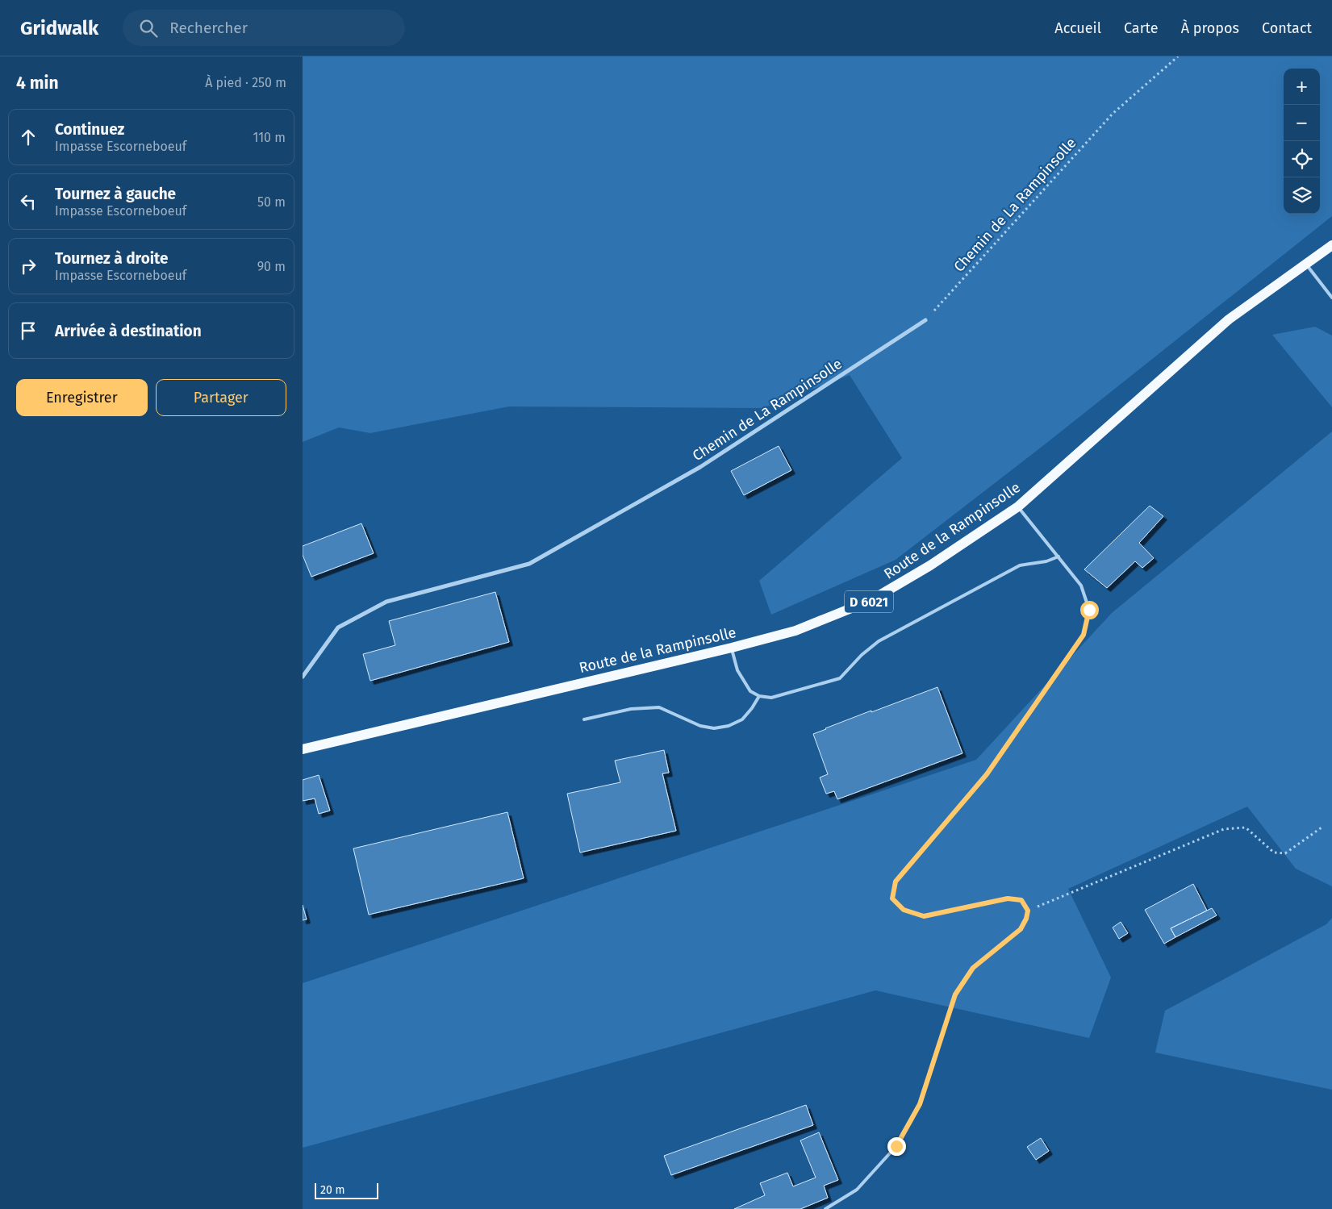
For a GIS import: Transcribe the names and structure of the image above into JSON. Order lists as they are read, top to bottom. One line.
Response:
{"streets":{"main road":["Route de la Rampinsolle","D 6021"],"street":["Chemin de La Rampinsolle"]},"scale_bar":"20 m","page":{"header":"Gridwalk","search":"Rechercher","nav":["Accueil","Carte","À propos","Contact"],"heading":["4 min","À pied · 250 m"],"map_buttons":["+","−"],"list":[["Continuez","Impasse Escorneboeuf","110 m"],["Tournez à gauche","Impasse Escorneboeuf","50 m"],["Tournez à droite","Impasse Escorneboeuf","90 m"],"Arrivée à destination"],"buttons":["Enregistrer","Partager"],"scale":"20 m"}}
